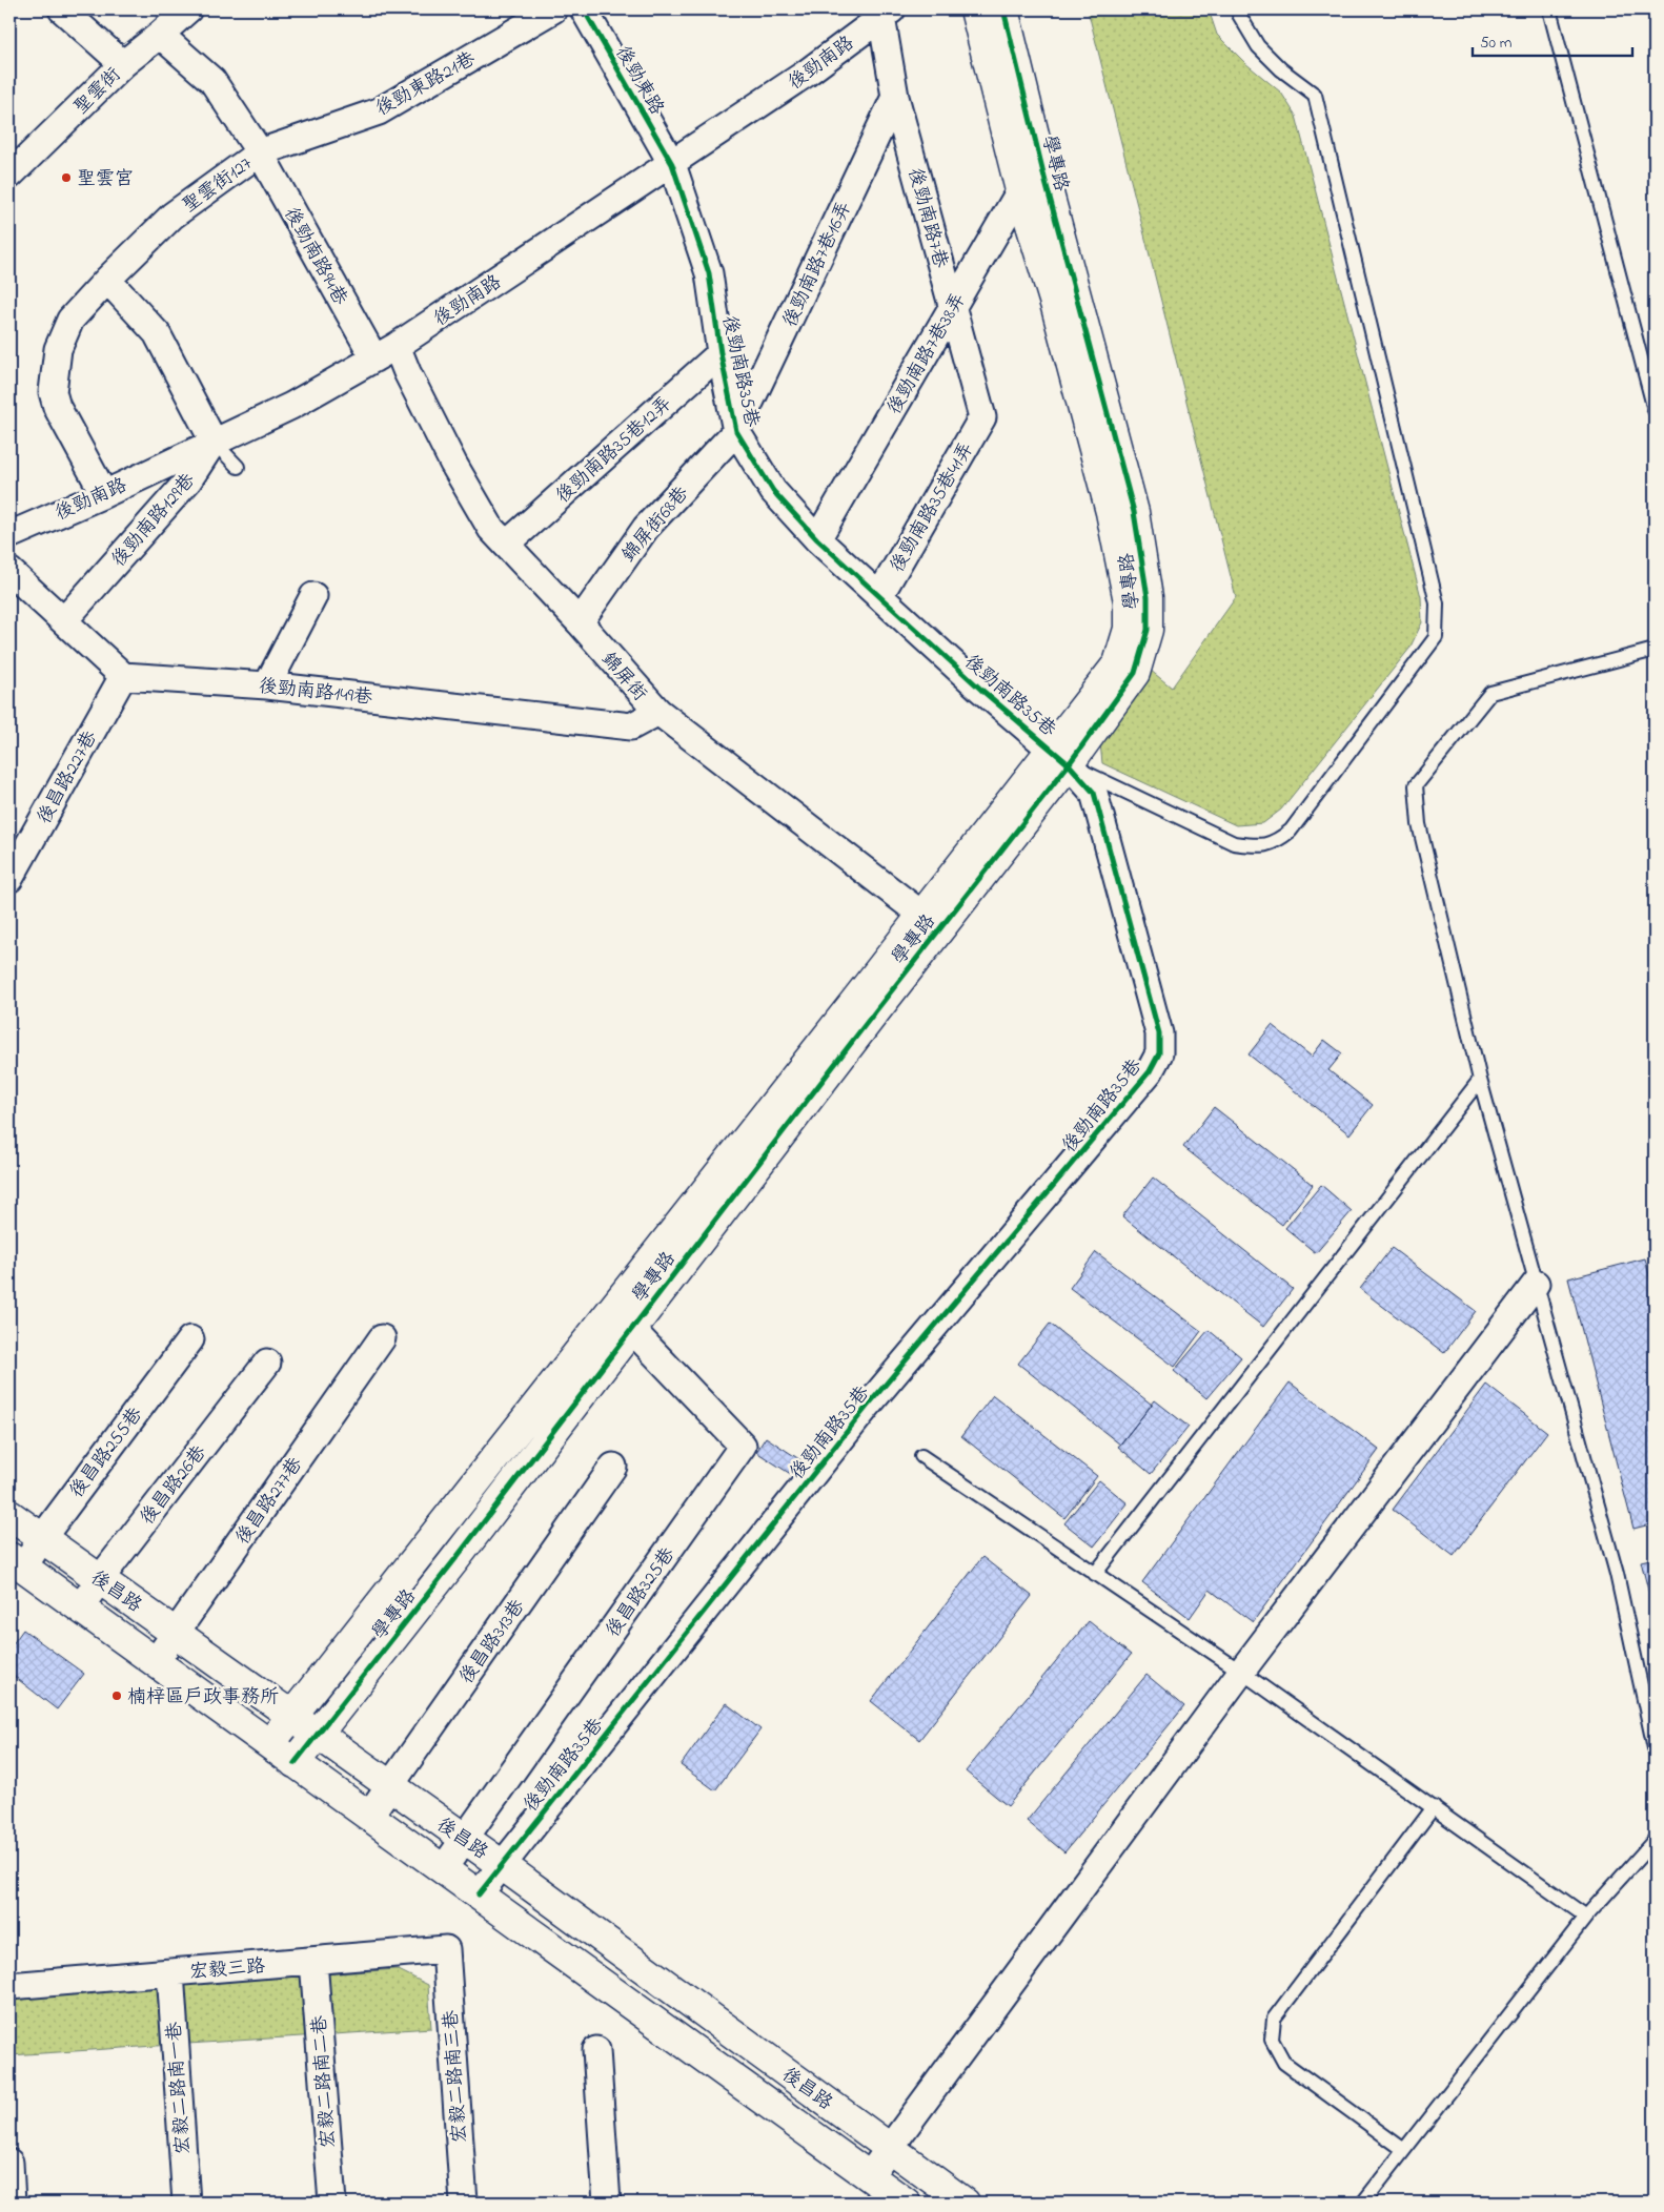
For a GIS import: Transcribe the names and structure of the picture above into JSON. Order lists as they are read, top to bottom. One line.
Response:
{"streets":{"street":["後勁南路","後勁東路","後勁東路21巷","聖雲街","學專路","聖雲街127","後勁南路7巷","後勁南路94巷","後勁南路7巷16弄","後勁南路7巷38弄","後勁南路35巷","後勁南路35巷12弄","後勁南路35巷41弄","後勁南路129巷","錦屏街68巷","錦屏街","後勁南路149巷","後昌路227巷","後昌路255巷","後昌路26巷","後昌路277巷","後昌路","後昌路325巷","後昌路313巷","宏毅三路","宏毅二路南三巷","宏毅二路南二巷","宏毅二路南一巷"]},"crossings":[["後勁南路","後勁東路"],["後勁南路","聖雲街127"],["後勁南路","後勁南路7巷"],["後勁南路","後勁南路94巷"],["後勁南路","後勁南路35巷"],["後勁南路","後勁南路129巷"],["後勁南路","錦屏街"],["後勁東路","後勁南路35巷"],["後勁東路21巷","聖雲街127"],["後勁東路21巷","後勁南路94巷"],["聖雲街","聖雲街127"],["學專路","後勁南路7巷38弄"],["學專路","後勁南路35巷"],["學專路","錦屏街"],["學專路","後昌路"],["學專路","後昌路325巷"],["聖雲街127","後勁南路94巷"],["後勁南路7巷","後勁南路7巷16弄"],["後勁南路7巷","後勁南路7巷38弄"],["後勁南路7巷","後勁南路35巷41弄"],["後勁南路7巷16弄","後勁南路35巷"],["後勁南路7巷16弄","錦屏街68巷"],["後勁南路7巷38弄","後勁南路35巷"],["後勁南路35巷","後勁南路35巷12弄"],["後勁南路35巷","後勁南路35巷41弄"],["後勁南路35巷","錦屏街68巷"],["後勁南路35巷","後昌路"],["後勁南路35巷12弄","錦屏街"],["錦屏街68巷","錦屏街"],["錦屏街","後勁南路149巷"],["後勁南路149巷","後昌路227巷"],["後昌路255巷","後昌路"],["後昌路26巷","後昌路"],["後昌路277巷","後昌路"],["後昌路","後昌路325巷"],["後昌路","後昌路313巷"],["宏毅三路","宏毅二路南三巷"],["宏毅三路","宏毅二路南二巷"],["宏毅三路","宏毅二路南一巷"]],"places":["聖雲宮","楠梓區戶政事務所"],"scale_bar":"50 m"}
